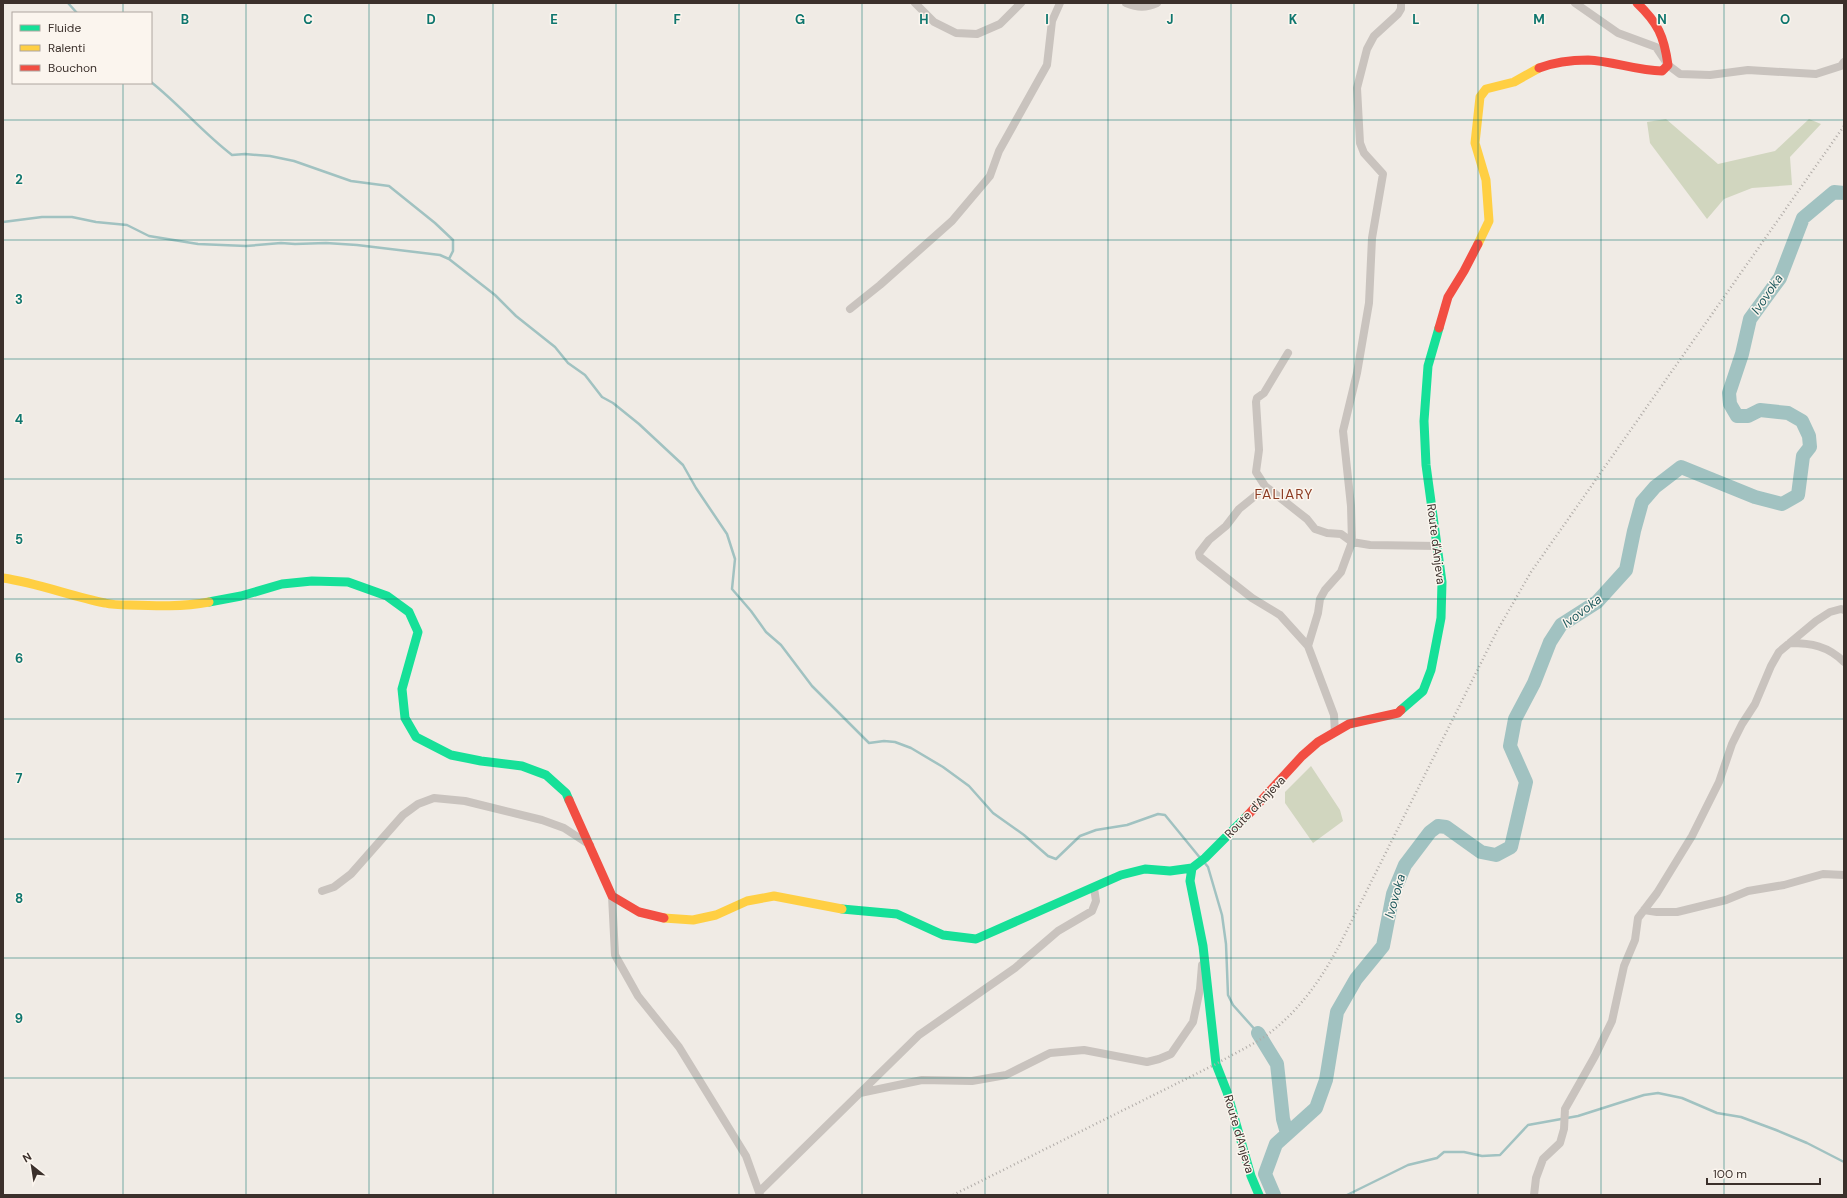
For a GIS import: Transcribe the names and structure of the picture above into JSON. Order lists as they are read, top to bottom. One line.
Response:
{"streets":{"street":["Route d'Anjeva"]},"districts":["FALIARY"],"water":["Ivovoka"],"legend":["Fluide","Ralenti","Bouchon"],"scale_bar":"100 m","north":"top left","grid":{"columns":["B","C","D","E","F","G","H","I","J","K","L","M","N","O"],"rows":["2","3","4","5","6","7","8","9"]}}
